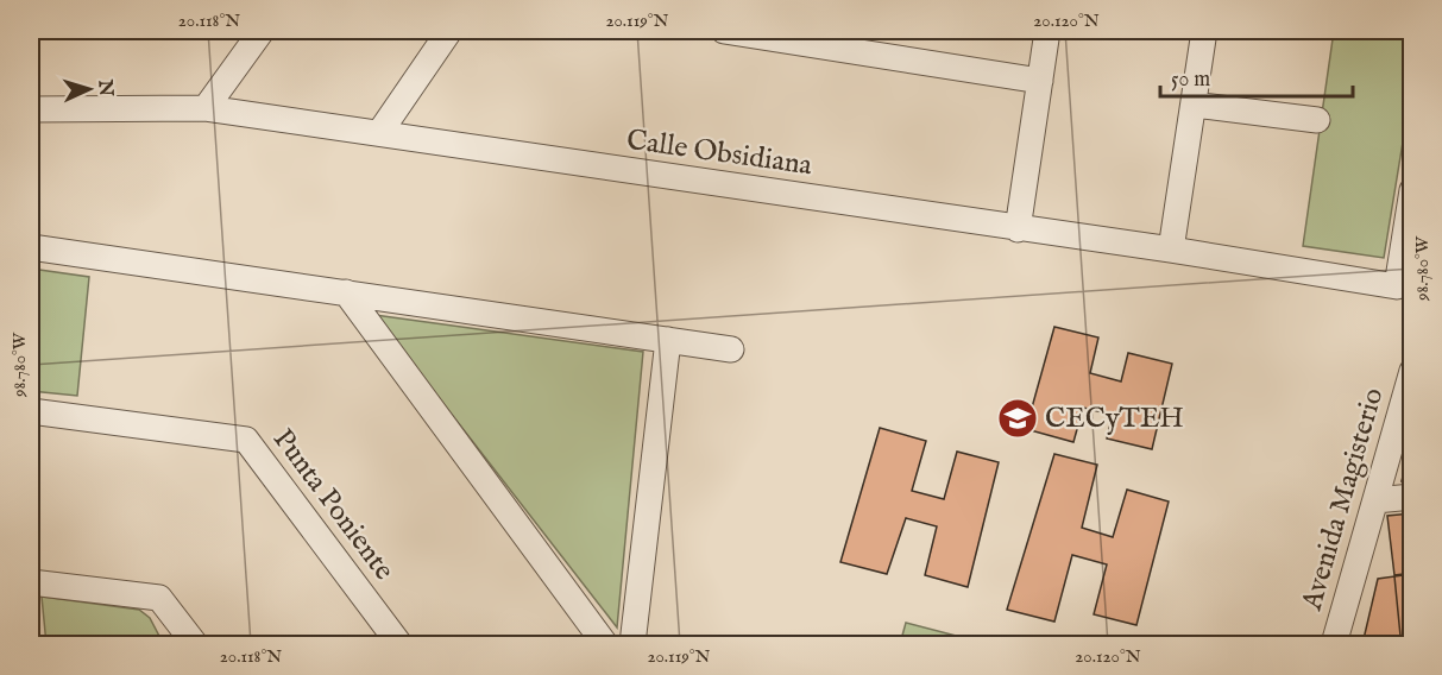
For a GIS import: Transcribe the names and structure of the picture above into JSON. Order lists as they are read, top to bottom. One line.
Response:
{"streets":{"street":["Calle Obsidiana","Avenida Magisterio","Punta Poniente"]},"places":{"school or university":["CECyTEH"]},"scale_bar":"50 m","north":"right","coordinates":["20.118°N","20.119°N","20.120°N","98.780°W"]}
